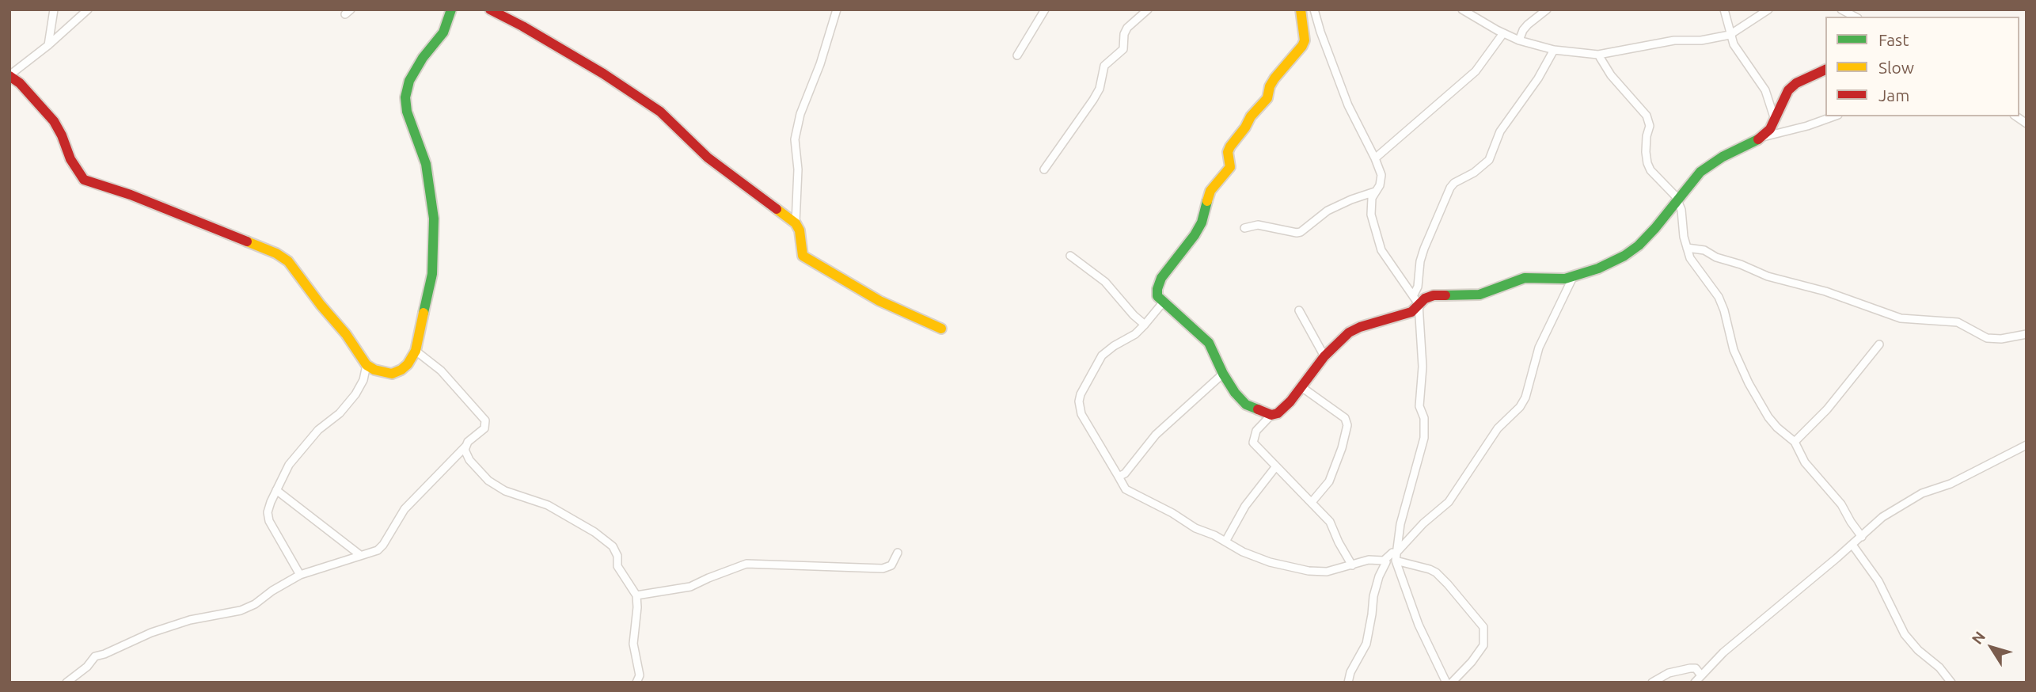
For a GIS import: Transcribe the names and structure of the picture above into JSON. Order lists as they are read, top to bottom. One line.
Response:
{"legend":["Fast","Slow","Jam"],"north":"top left"}
